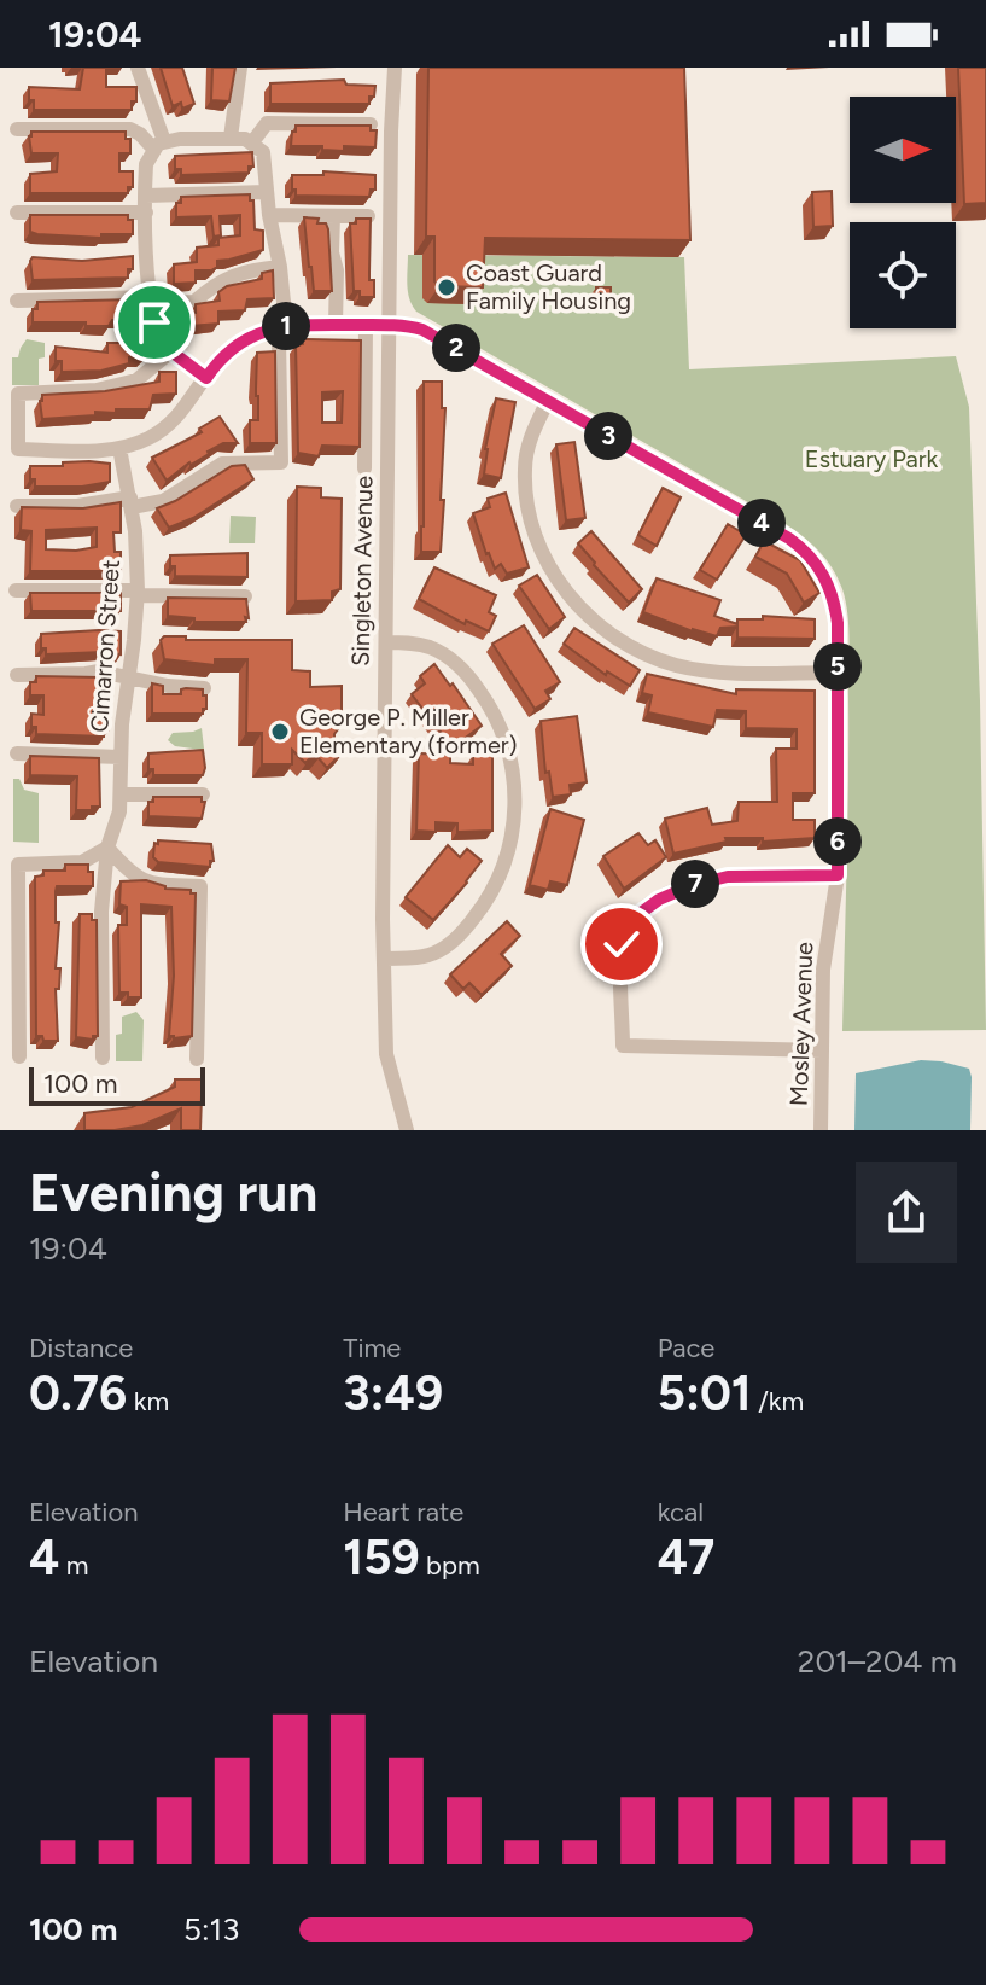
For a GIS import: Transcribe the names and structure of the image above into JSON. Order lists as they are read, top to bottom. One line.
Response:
{"streets":{"street":["Singleton Avenue","Cimarron Street","Mosley Avenue"]},"crossings":[["Singleton Avenue","Mosley Avenue"],["Cimarron Street","Mosley Avenue"]],"parks":["Estuary Park"],"places":["Coast Guard Family Housing","George P. Miller Elementary (former)"],"scale_bar":"100 m","north":"right","page":{"status":"19:04","pins":["1","2","3","4","5","6","7"],"scale":"100 m","heading":["Evening run","19:04"],"stats":[["Distance","0.76 km"],["Time","3:49"],["Pace","5:01 /km"],["Elevation","4 m"],["Heart rate","159 bpm"],["kcal","47"]],"chart":["Elevation","201–204 m"],"list":[{"name":"100 m","note":"5:13"}]}}
